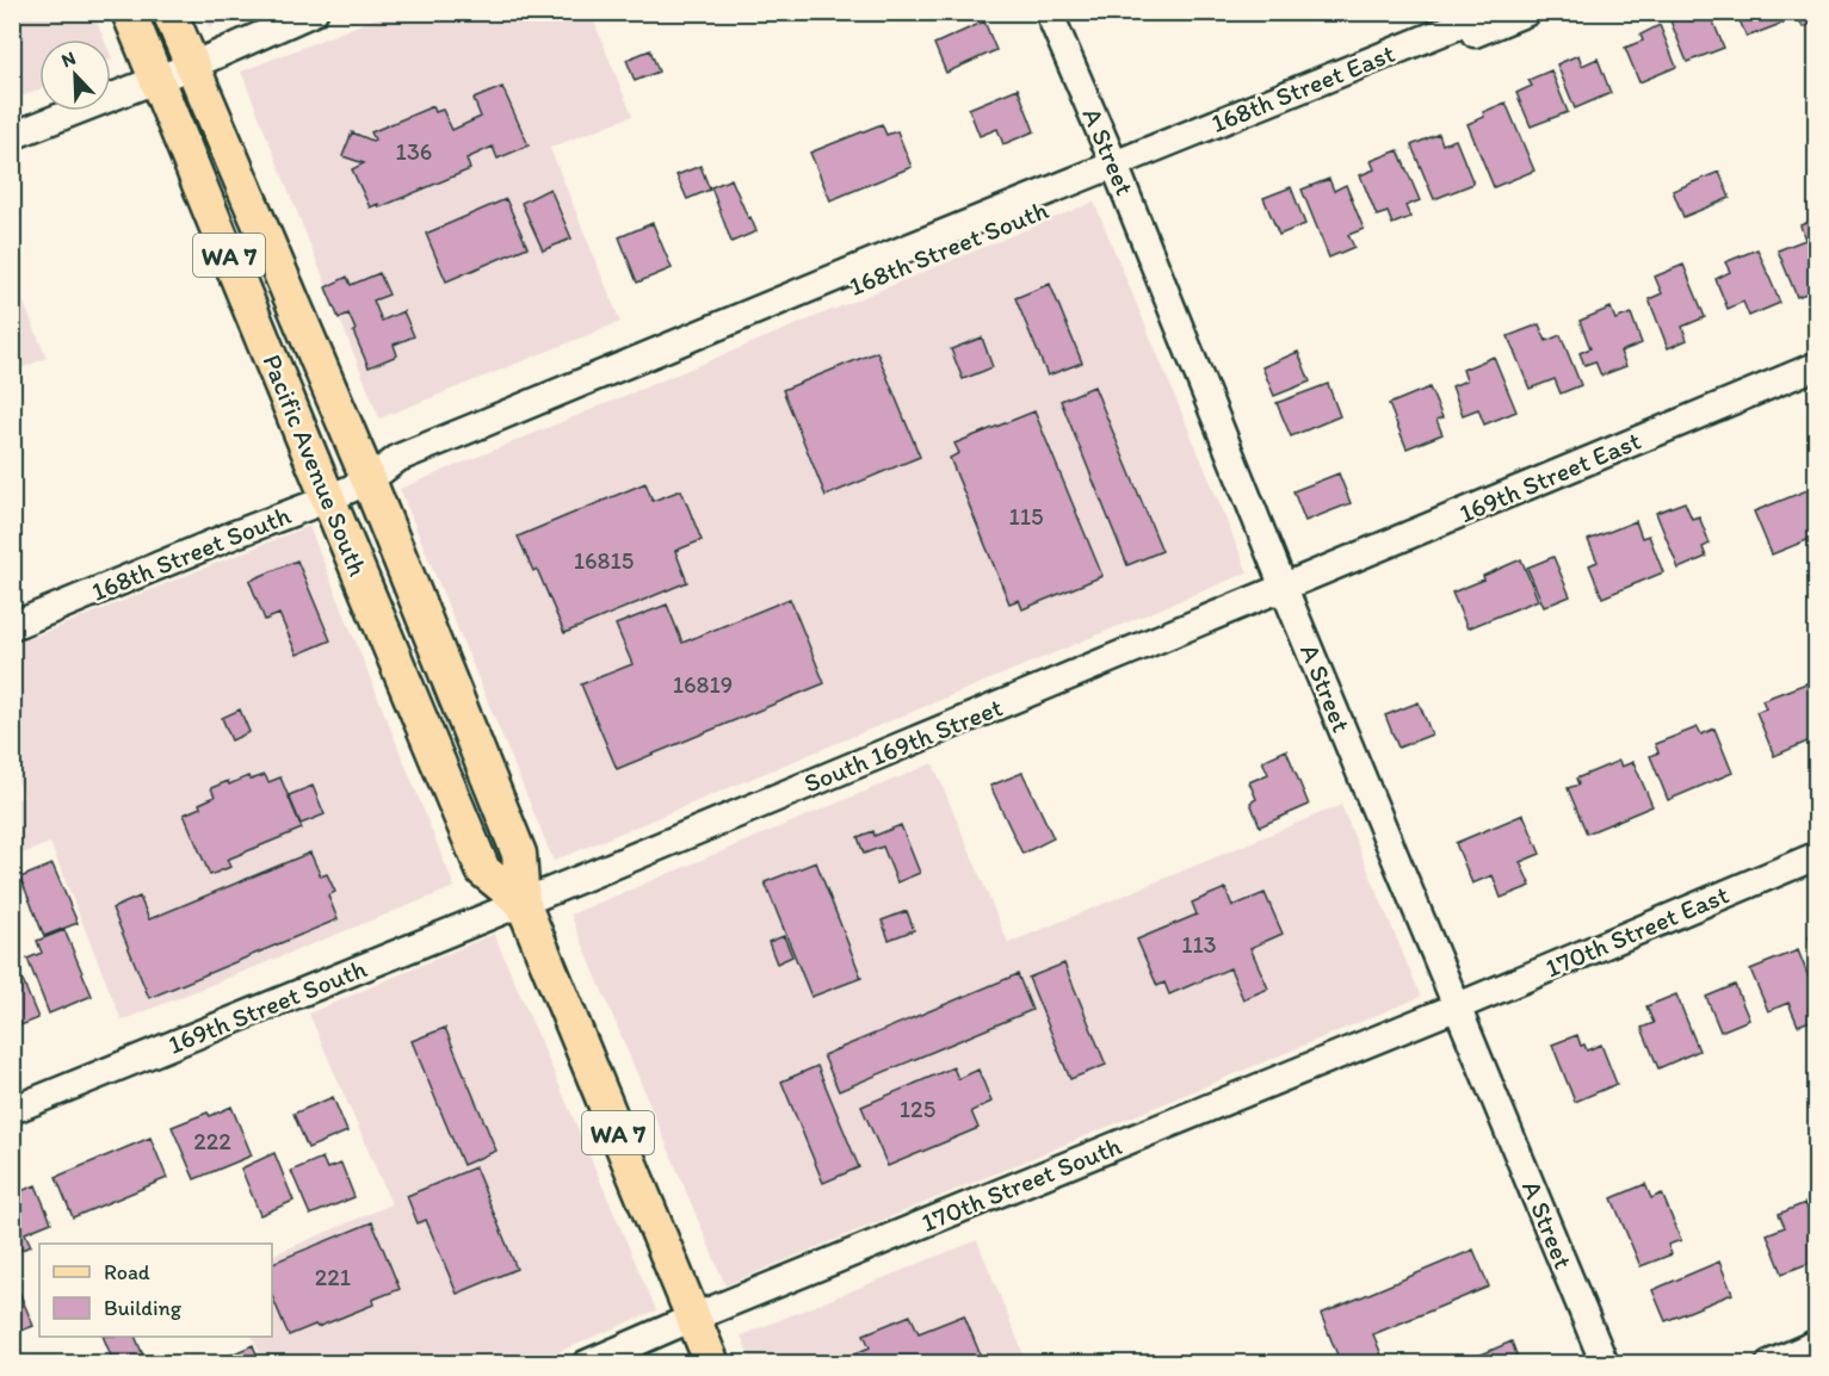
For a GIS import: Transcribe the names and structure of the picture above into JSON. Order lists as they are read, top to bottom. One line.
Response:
{"streets":{"main road":["WA 7","Pacific Avenue South"],"street":["168th Street East","A Street","168th Street South","169th Street East","South 169th Street","170th Street East","169th Street South","170th Street South"]},"crossings":[["168th Street East","A Street"],["168th Street East","168th Street South"],["A Street","168th Street South"],["A Street","169th Street East"],["A Street","South 169th Street"],["A Street","170th Street East"],["A Street","170th Street South"],["168th Street South","Pacific Avenue South"],["Pacific Avenue South","South 169th Street"],["Pacific Avenue South","169th Street South"],["Pacific Avenue South","170th Street South"],["169th Street East","South 169th Street"],["South 169th Street","169th Street South"],["170th Street East","170th Street South"]],"house_numbers":["136","115","16815","16819","113","125","222","221"],"legend":["Road","Building"],"north":"top left"}
